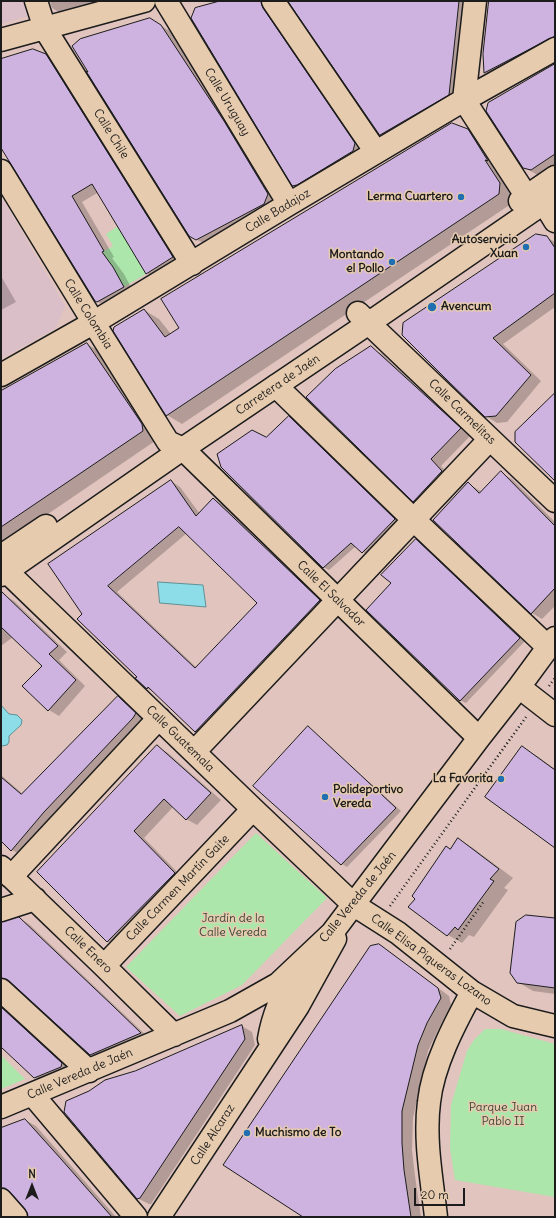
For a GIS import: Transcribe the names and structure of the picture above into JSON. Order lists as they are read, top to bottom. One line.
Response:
{"streets":{"street":["Calle Uruguay","Calle Chile","Calle Badajoz","Calle Colombia","Carretera de Jaén","Calle Carmelitas","Calle El Salvador","Calle Guatemala","Calle Carmen Martín Gaite","Calle Vereda de Jaén","Calle Enero","Calle Elisa Piqueras Lozano","Calle Alcaraz"]},"crossings":[["Calle Uruguay","Calle Badajoz"],["Calle Chile","Calle Badajoz"],["Calle Badajoz","Calle Colombia"],["Calle Colombia","Carretera de Jaén"],["Calle Colombia","Calle El Salvador"],["Carretera de Jaén","Calle Carmelitas"],["Carretera de Jaén","Calle El Salvador"],["Carretera de Jaén","Calle Guatemala"],["Calle El Salvador","Calle Vereda de Jaén"],["Calle Guatemala","Calle Carmen Martín Gaite"],["Calle Guatemala","Calle Vereda de Jaén"],["Calle Guatemala","Calle Elisa Piqueras Lozano"],["Calle Guatemala","Calle Alcaraz"],["Calle Carmen Martín Gaite","Calle Enero"],["Calle Vereda de Jaén","Calle Enero"],["Calle Vereda de Jaén","Calle Elisa Piqueras Lozano"],["Calle Vereda de Jaén","Calle Alcaraz"],["Calle Elisa Piqueras Lozano","Calle Alcaraz"]],"parks":["Jardín de la Calle Vereda","Parque Juan Pablo II"],"places":["Lerma Cuartero","Autoservicio Xuan","Montando el Pollo","Avencum","La Favorita","Polideportivo Vereda","Muchismo de To"],"scale_bar":"20 m","north":"top"}
